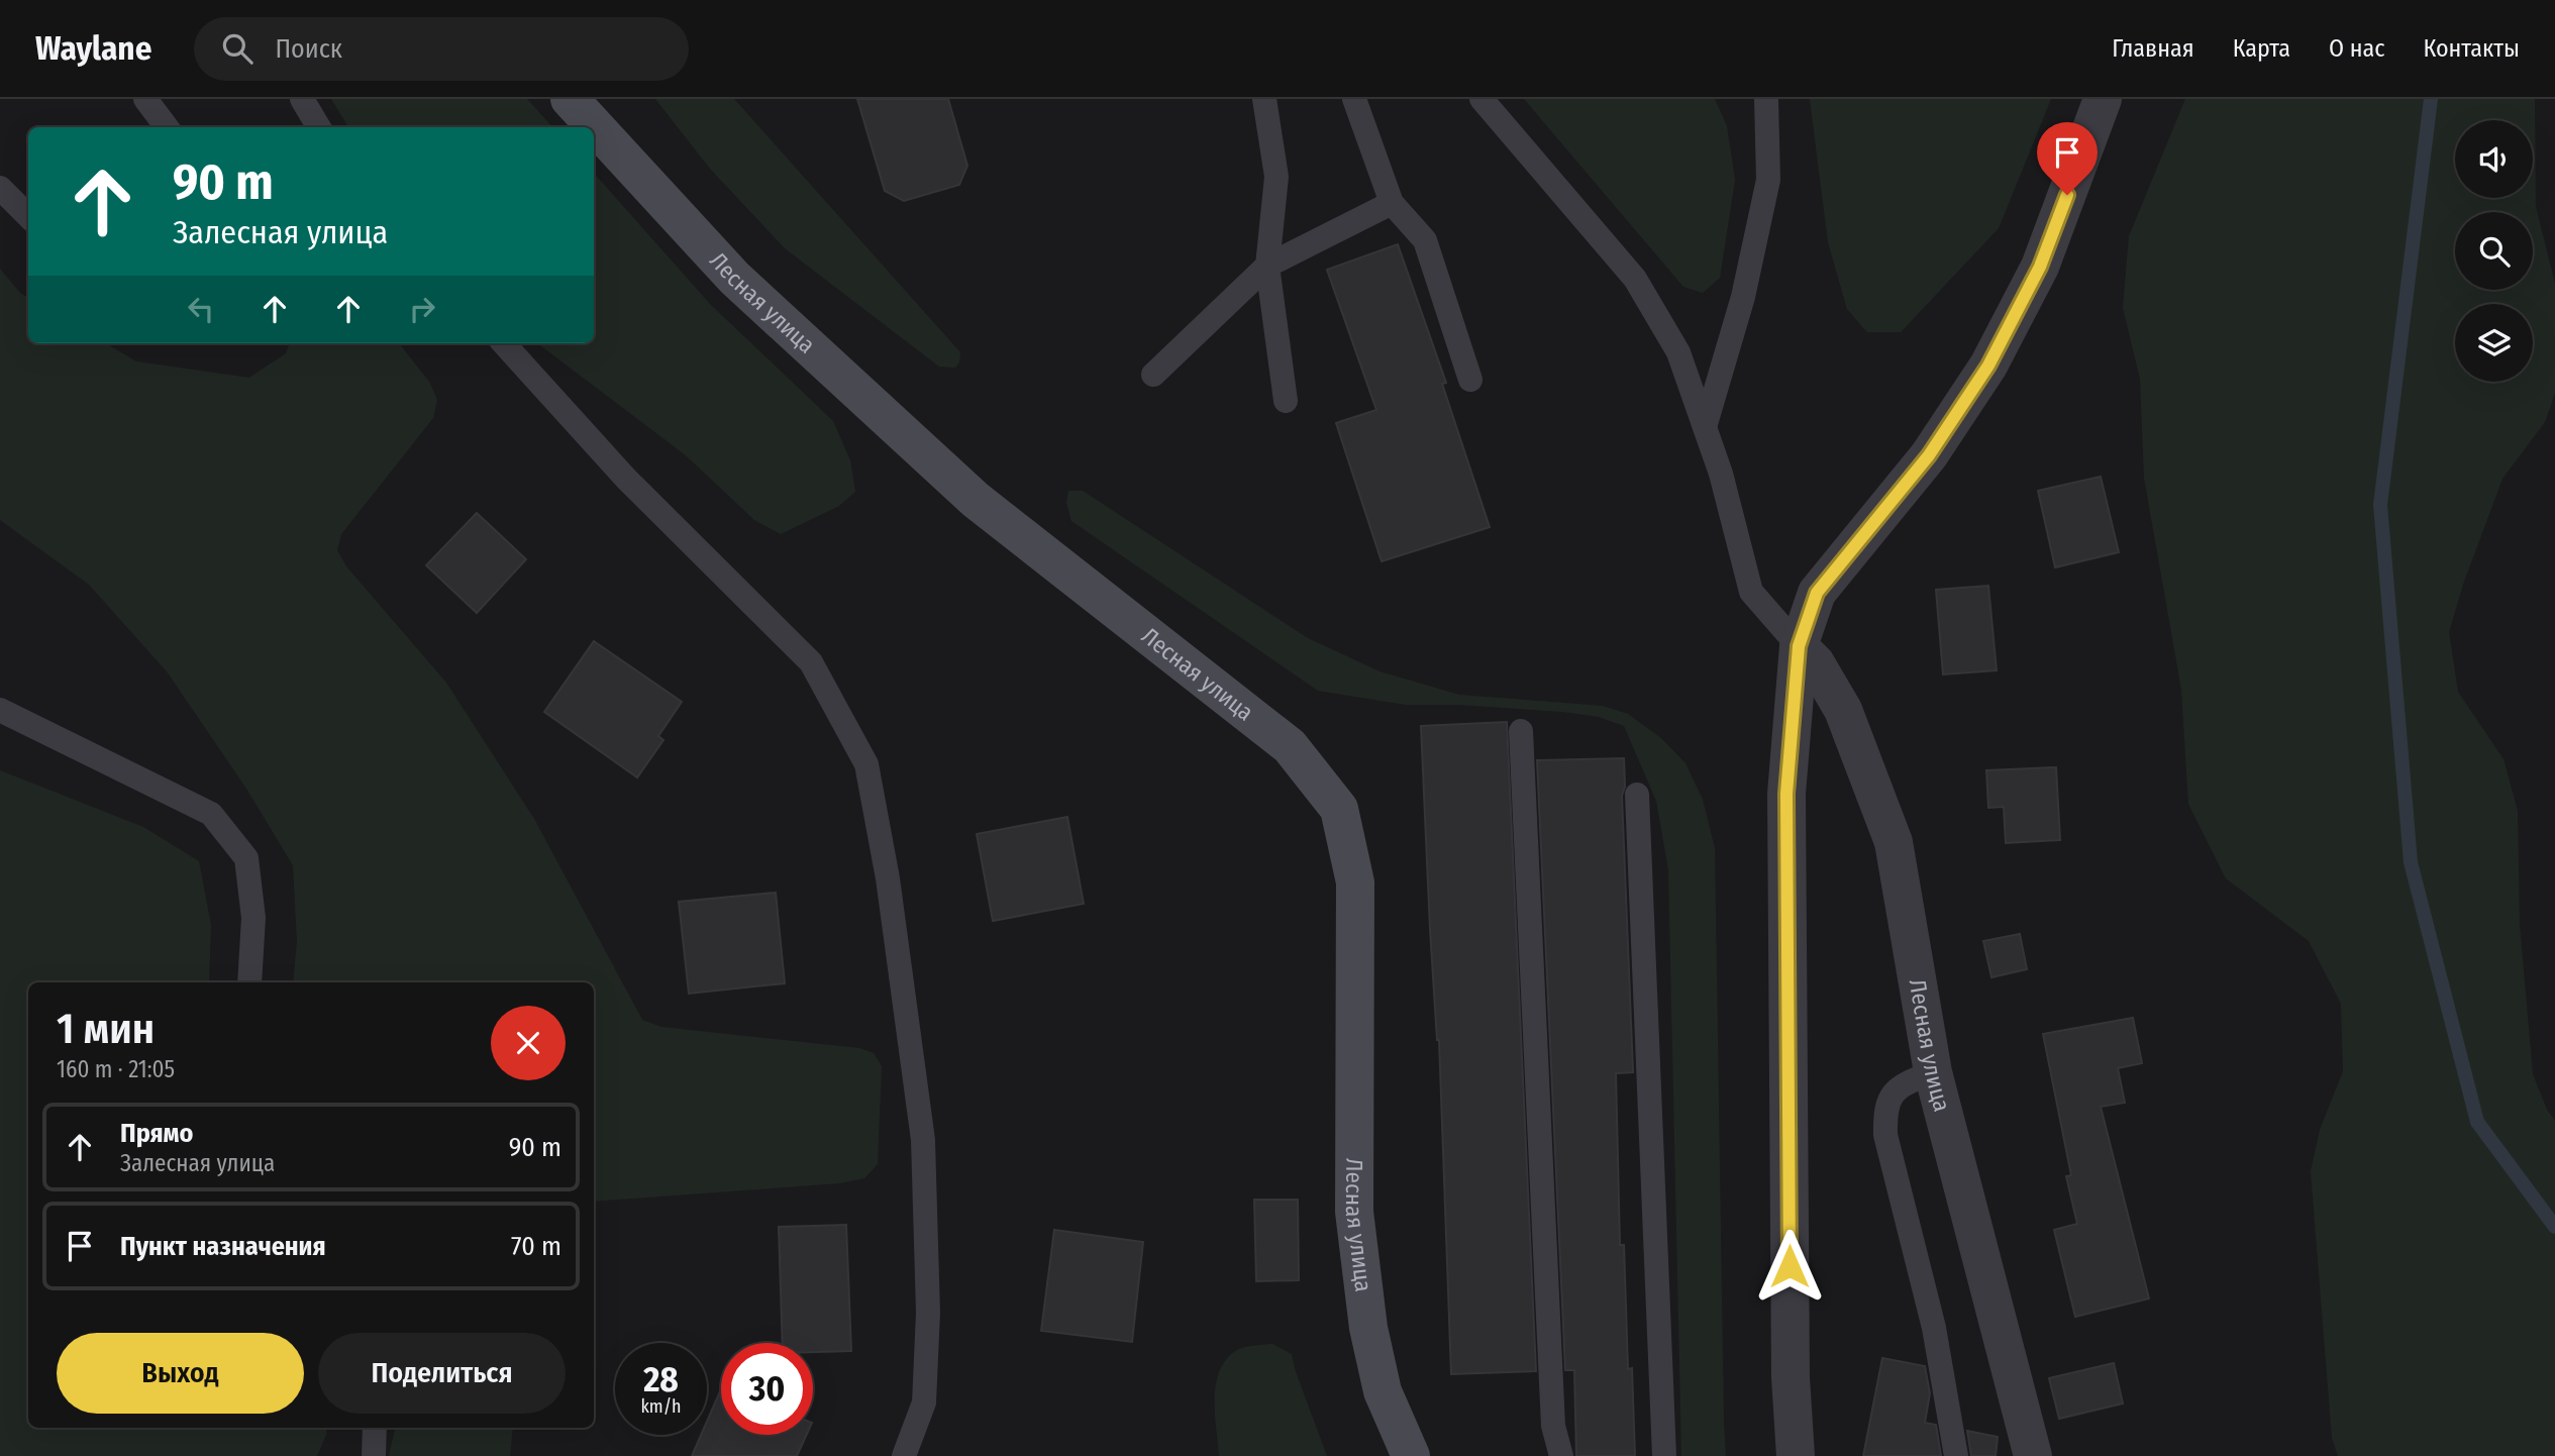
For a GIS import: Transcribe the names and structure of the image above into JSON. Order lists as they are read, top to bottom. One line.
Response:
{"streets":{"main road":["Лесная улица"]},"page":{"header":"Waylane","search":"Поиск","nav":["Главная","Карта","О нас","Контакты"],"turn":["90 m","Залесная улица"],"heading":["1 мин","160 m · 21:05"],"list":[{"name":"Прямо","note":"Залесная улица","value":"90 m"},{"name":"Пункт назначения","value":"70 m"}],"buttons":["Выход","Поделиться"],"speed":"28 km/h","limit":"30"}}
